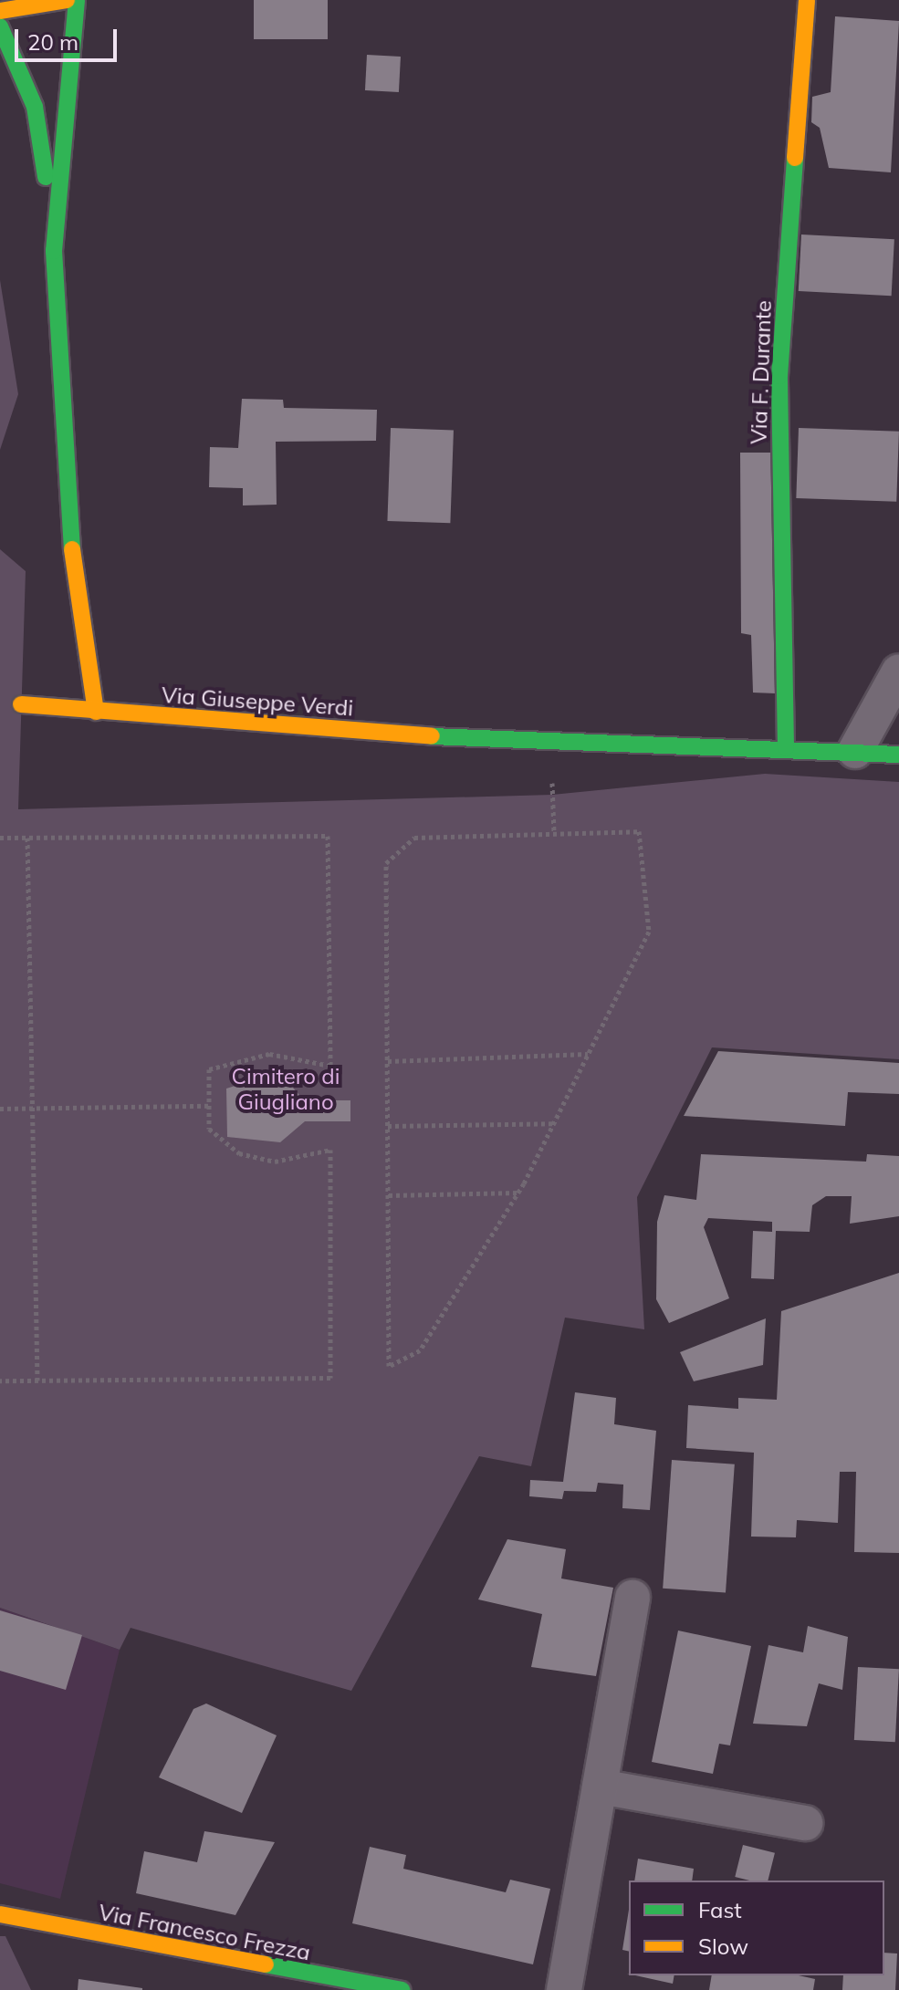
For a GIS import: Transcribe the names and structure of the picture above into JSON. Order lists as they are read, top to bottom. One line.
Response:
{"streets":{"street":["Via F. Durante","Via Giuseppe Verdi","Via Francesco Frezza"]},"crossings":[["Via F. Durante","Via Giuseppe Verdi"]],"parks":["Cimitero di Giugliano"],"legend":["Fast","Slow"],"scale_bar":"20 m"}
